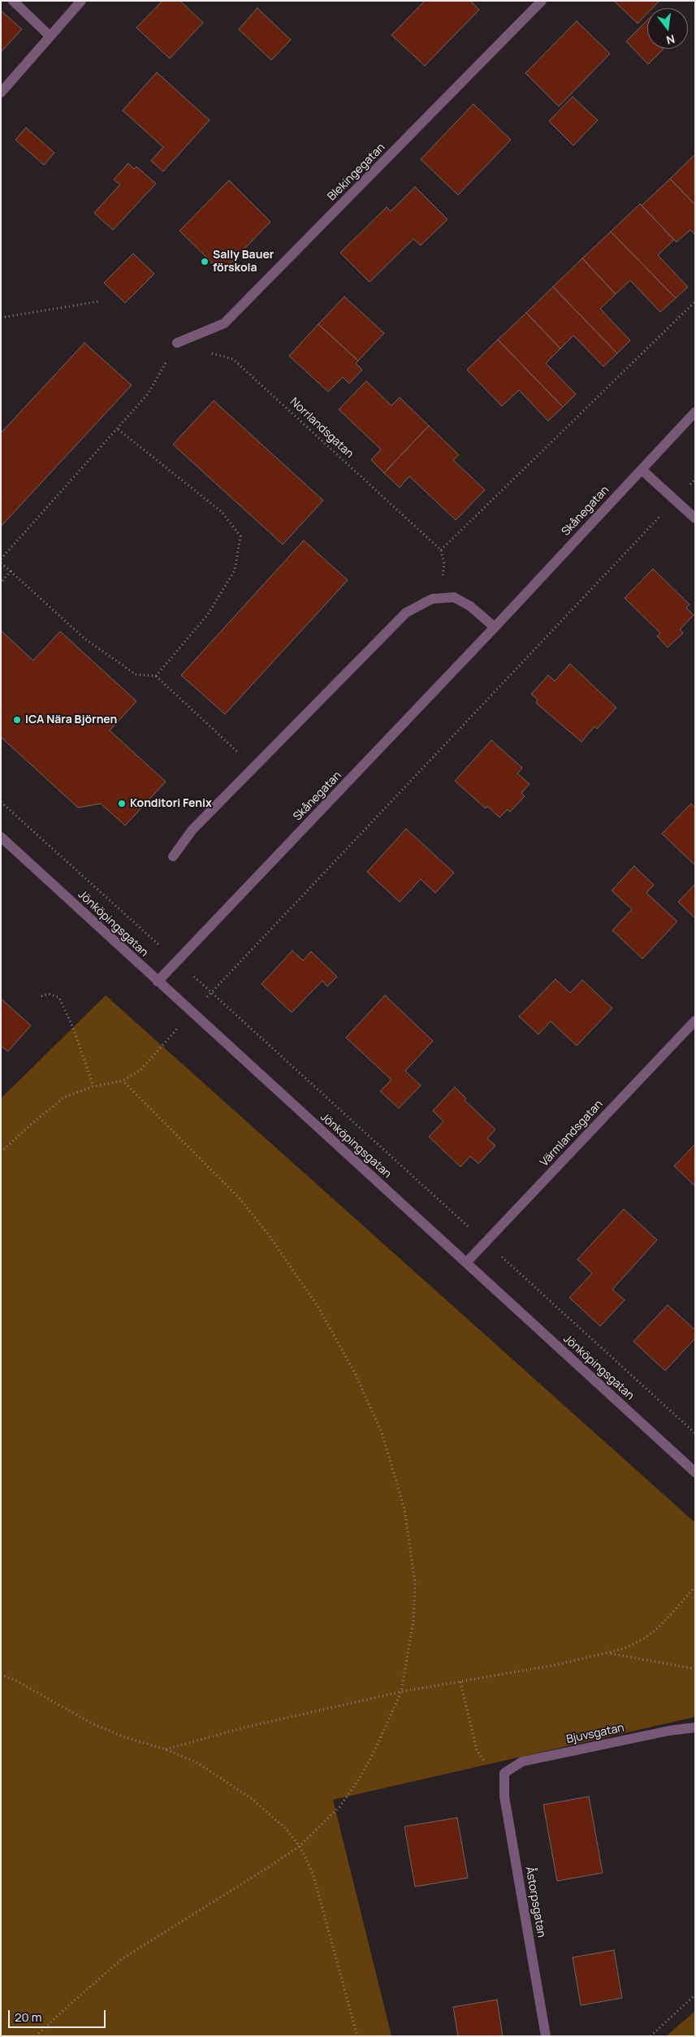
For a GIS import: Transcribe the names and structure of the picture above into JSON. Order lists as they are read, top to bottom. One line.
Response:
{"streets":{"street":["Blekingegatan","Skånegatan","Jönköpingsgatan","Värmlandsgatan","Bjuvsgatan","Åstorpsgatan"],"path":["Norrlandsgatan"]},"crossings":[["Blekingegatan","Norrlandsgatan"],["Skånegatan","Jönköpingsgatan"],["Jönköpingsgatan","Värmlandsgatan"],["Bjuvsgatan","Åstorpsgatan"]],"places":["Sally Bauer förskola","ICA Nära Björnen","Konditori Fenix"],"scale_bar":"20 m","north":"bottom"}
